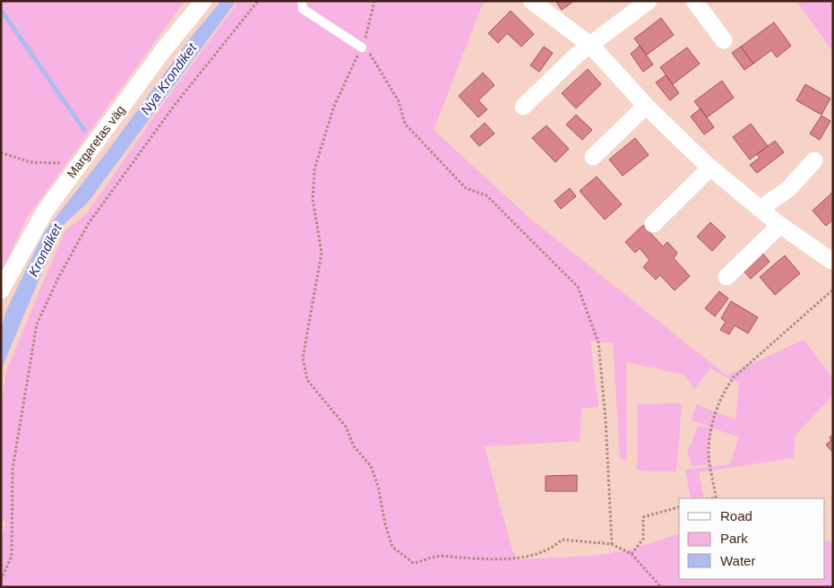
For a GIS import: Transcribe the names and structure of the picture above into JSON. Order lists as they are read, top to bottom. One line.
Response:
{"streets":{"street":["Margaretas väg"]},"water":["Nya Krondiket","Krondiket"],"legend":["Road","Park","Water"]}
